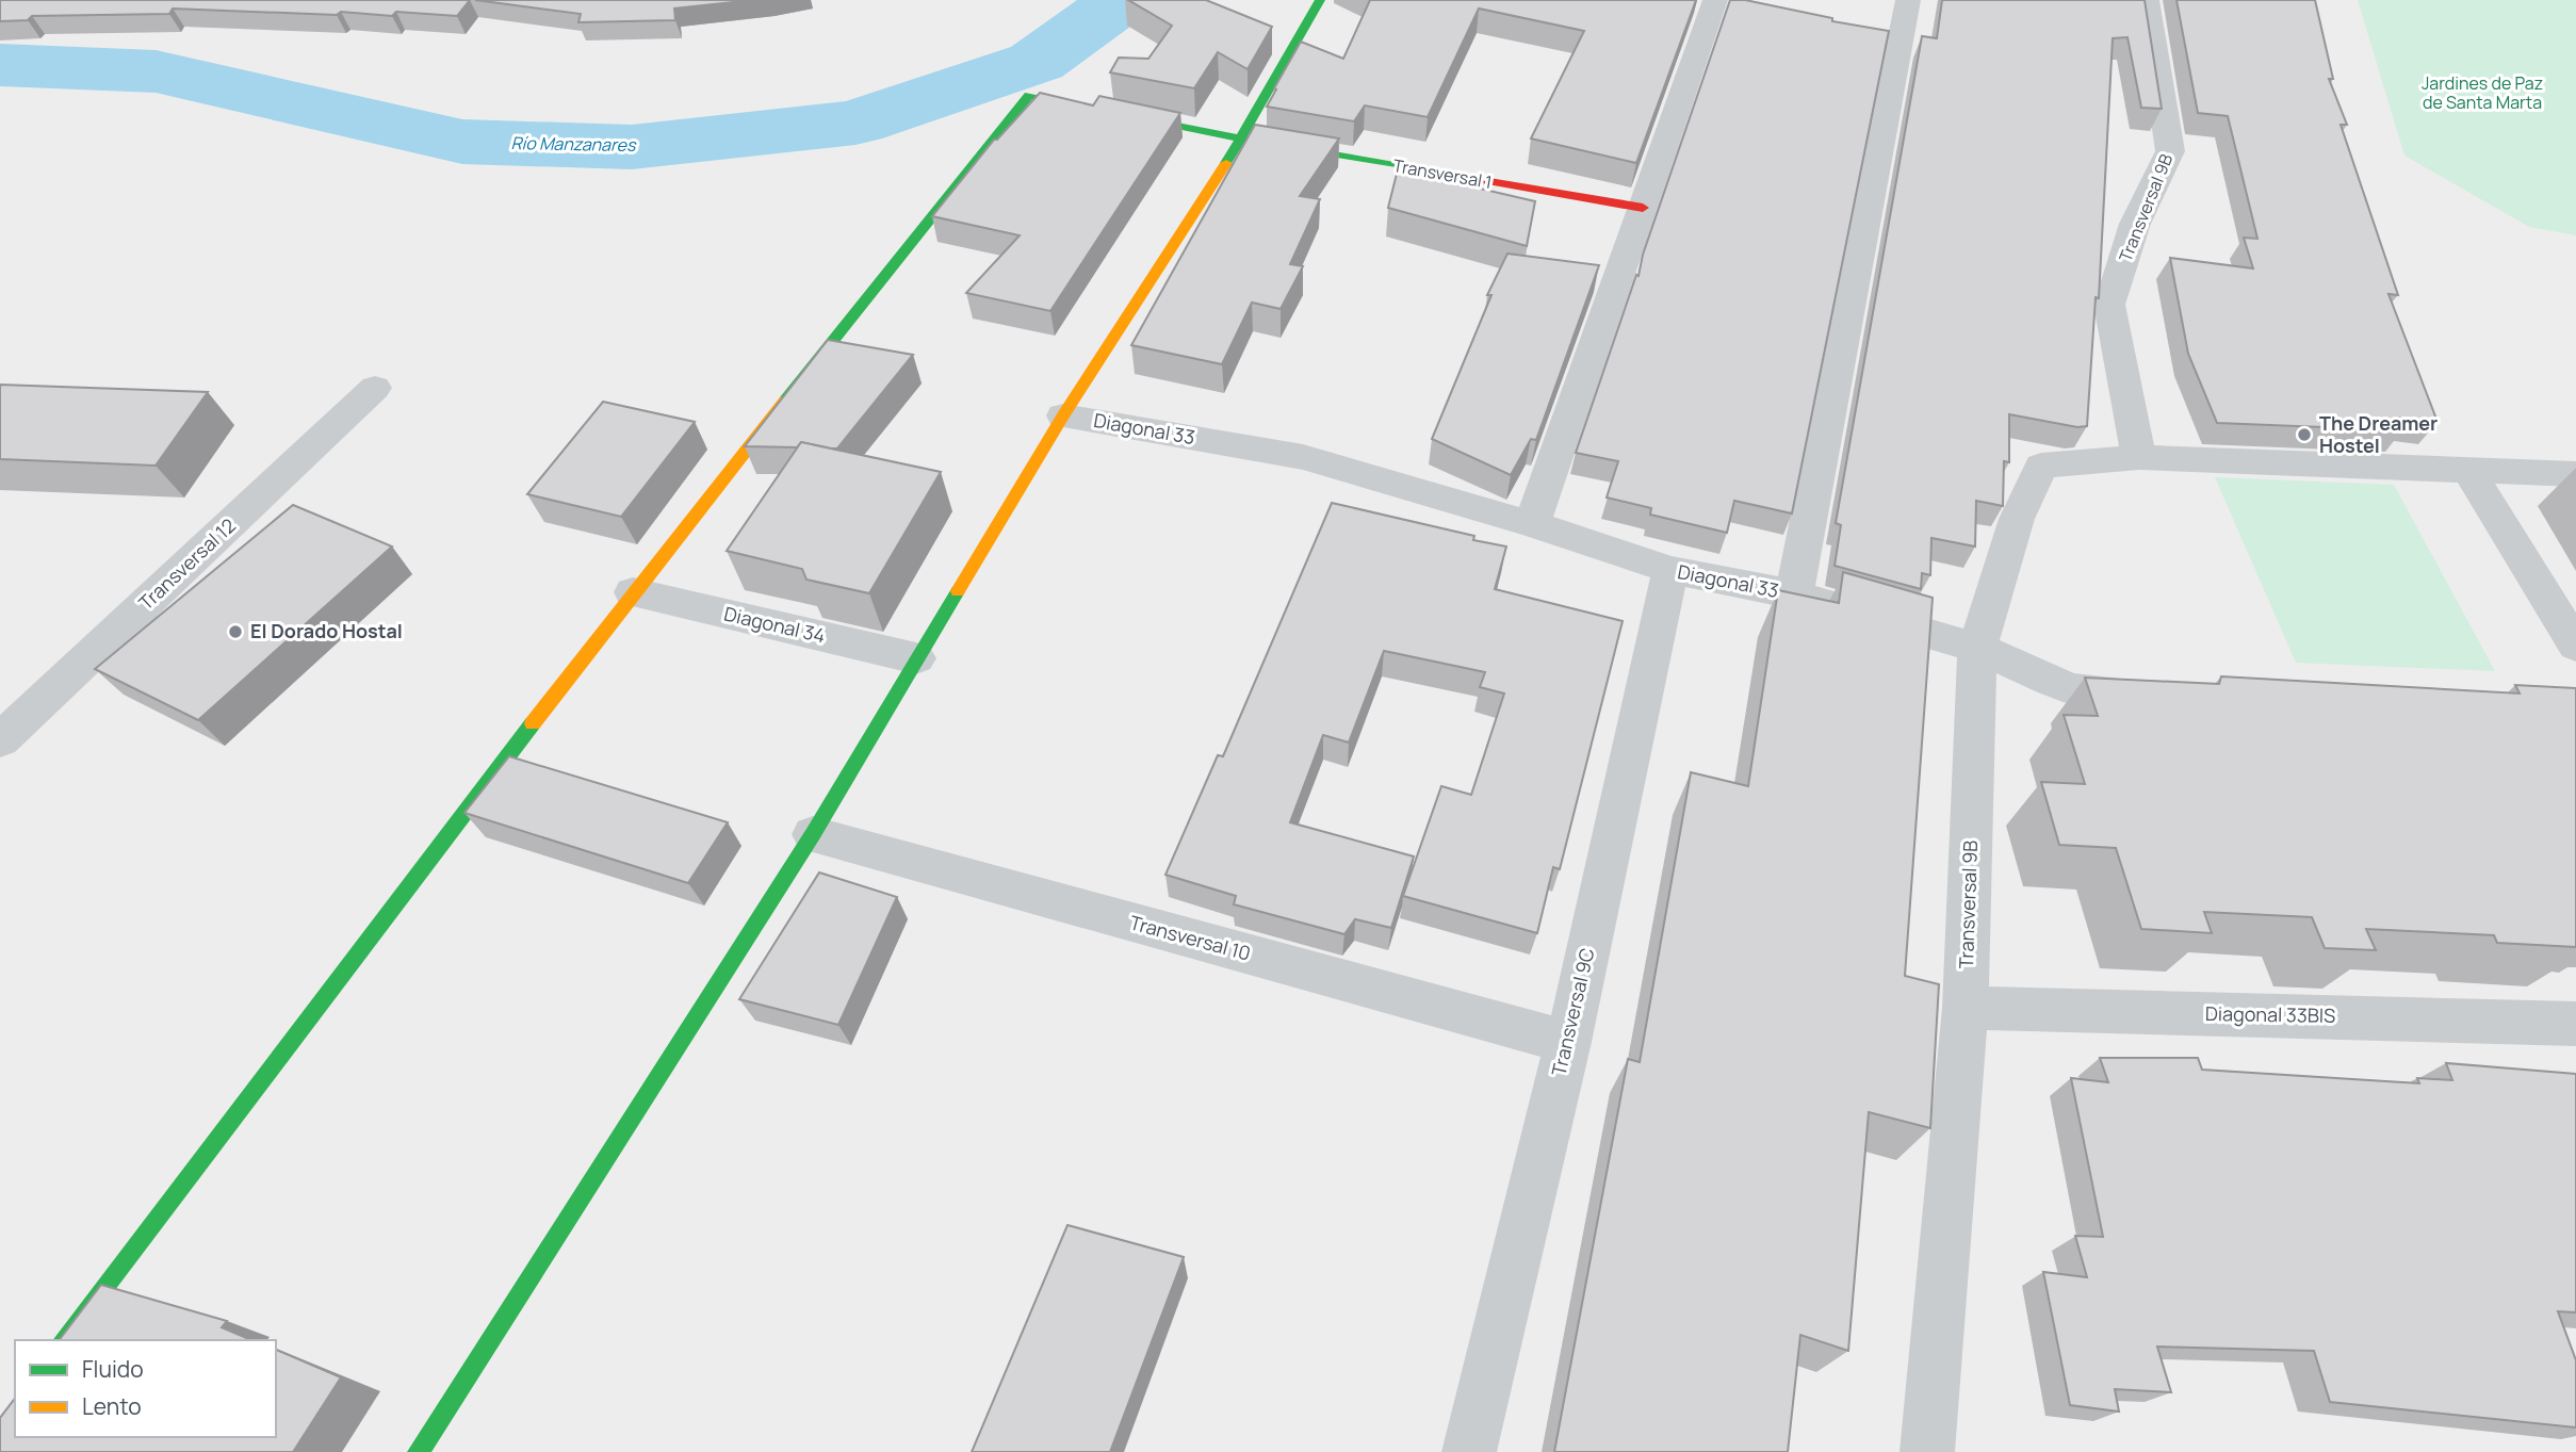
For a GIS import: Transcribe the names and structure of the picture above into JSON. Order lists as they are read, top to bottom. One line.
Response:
{"streets":{"street":["Transversal 1","Transversal 9B","Diagonal 33","Transversal 12","Diagonal 34","Transversal 10","Transversal 9C","Diagonal 33BIS"]},"crossings":[["Transversal 1","Diagonal 34"],["Transversal 9B","Diagonal 33"],["Transversal 9B","Diagonal 33BIS"],["Diagonal 33","Transversal 9C"],["Transversal 10","Transversal 9C"]],"water":["Río Manzanares"],"parks":["Jardines de Paz de Santa Marta"],"places":["The Dreamer Hostel","El Dorado Hostal"],"legend":["Fluido","Lento"]}
